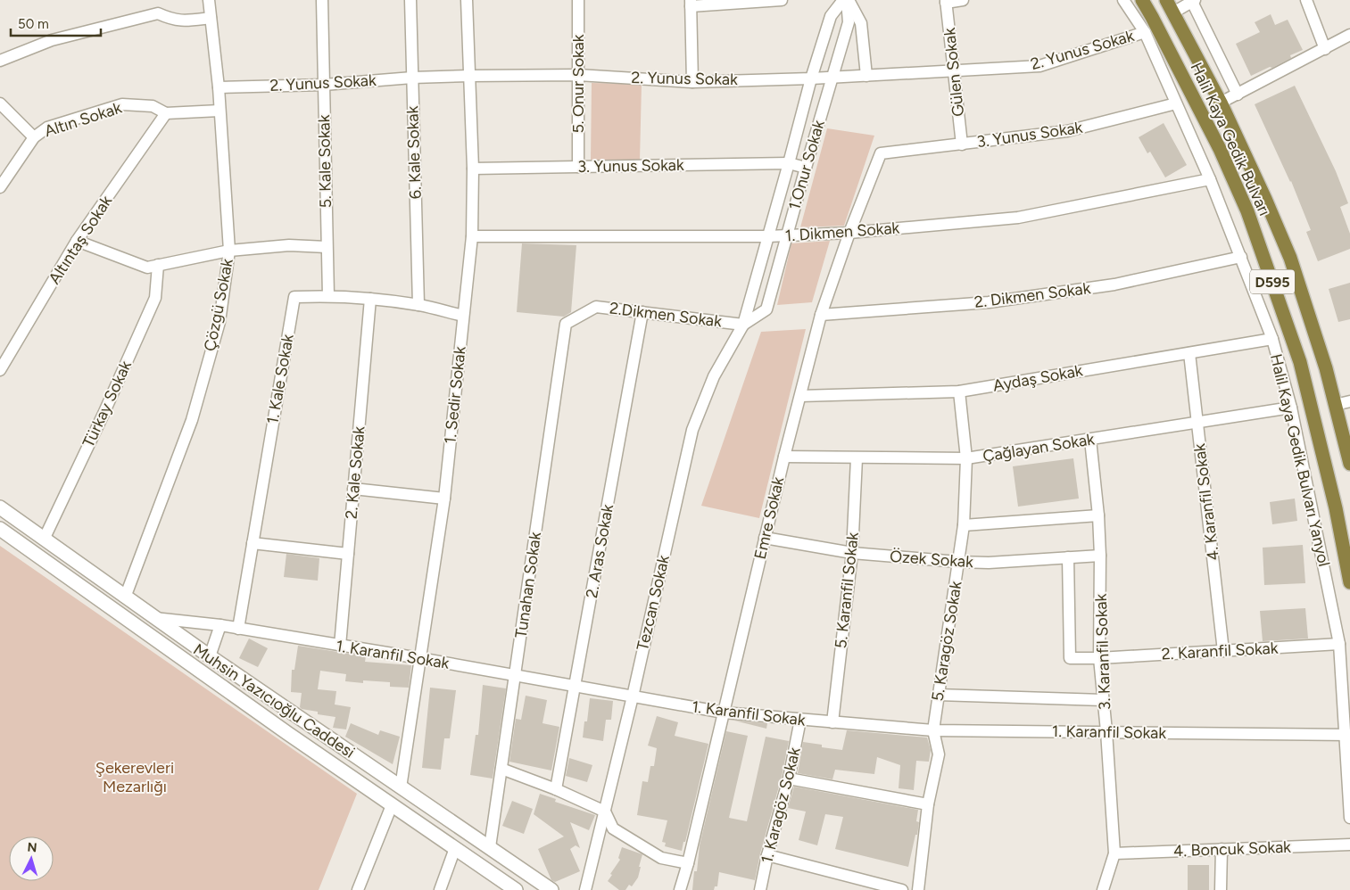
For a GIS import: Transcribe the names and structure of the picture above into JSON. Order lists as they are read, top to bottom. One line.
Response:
{"streets":{"highway":["Halil Kaya Gedik Bulvarı","D595"],"street":["2. Yunus Sokak","Gülen Sokak","5. Onur Sokak","Altın Sokak","3. Yunus Sokak","6. Kale Sokak","5. Kale Sokak","1.Onur Sokak","1. Dikmen Sokak","Altıntaş Sokak","2. Dikmen Sokak","Çözgü Sokak","2.Dikmen Sokak","Aydaş Sokak","1. Kale Sokak","1. Sedir Sokak","Türkay Sokak","Çağlayan Sokak","Halil Kaya Gedik Bulvarı Yanyol","2. Kale Sokak","4. Karanfil Sokak","Emre Sokak","2. Aras Sokak","Özek Sokak","Tunahan Sokak","5. Karanfil Sokak","Tezcan Sokak","5. Karagöz Sokak","2. Karanfil Sokak","3. Karanfil Sokak","1. Karanfil Sokak","Muhsin Yazıcıoğlu Caddesi","1. Karagöz Sokak","4. Boncuk Sokak"]},"crossings":[["2. Yunus Sokak","Gülen Sokak"],["2. Yunus Sokak","5. Onur Sokak"],["2. Yunus Sokak","6. Kale Sokak"],["2. Yunus Sokak","5. Kale Sokak"],["2. Yunus Sokak","1.Onur Sokak"],["2. Yunus Sokak","Çözgü Sokak"],["2. Yunus Sokak","1. Sedir Sokak"],["2. Yunus Sokak","Halil Kaya Gedik Bulvarı Yanyol"],["Gülen Sokak","3. Yunus Sokak"],["5. Onur Sokak","3. Yunus Sokak"],["Altın Sokak","Altıntaş Sokak"],["Altın Sokak","Çözgü Sokak"],["3. Yunus Sokak","1.Onur Sokak"],["3. Yunus Sokak","1. Sedir Sokak"],["3. Yunus Sokak","Halil Kaya Gedik Bulvarı Yanyol"],["3. Yunus Sokak","Emre Sokak"],["6. Kale Sokak","1. Kale Sokak"],["5. Kale Sokak","1. Kale Sokak"],["1.Onur Sokak","1. Dikmen Sokak"],["1.Onur Sokak","2.Dikmen Sokak"],["1.Onur Sokak","Tezcan Sokak"],["1. Dikmen Sokak","1. Sedir Sokak"],["1. Dikmen Sokak","Halil Kaya Gedik Bulvarı Yanyol"],["1. Dikmen Sokak","Emre Sokak"],["2. Dikmen Sokak","Halil Kaya Gedik Bulvarı Yanyol"],["2. Dikmen Sokak","Emre Sokak"],["Çözgü Sokak","Muhsin Yazıcıoğlu Caddesi"],["2.Dikmen Sokak","2. Aras Sokak"],["2.Dikmen Sokak","Tunahan Sokak"],["2.Dikmen Sokak","Tezcan Sokak"],["Aydaş Sokak","Halil Kaya Gedik Bulvarı Yanyol"],["Aydaş Sokak","4. Karanfil Sokak"],["Aydaş Sokak","Emre Sokak"],["Aydaş Sokak","5. Karagöz Sokak"],["1. Kale Sokak","1. Sedir Sokak"],["1. Kale Sokak","2. Kale Sokak"],["1. Kale Sokak","1. Karanfil Sokak"],["1. Sedir Sokak","1. Karanfil Sokak"],["1. Sedir Sokak","Muhsin Yazıcıoğlu Caddesi"],["Türkay Sokak","Muhsin Yazıcıoğlu Caddesi"],["Çağlayan Sokak","Halil Kaya Gedik Bulvarı Yanyol"],["Çağlayan Sokak","4. Karanfil Sokak"],["Çağlayan Sokak","Emre Sokak"],["Çağlayan Sokak","5. Karanfil Sokak"],["Çağlayan Sokak","5. Karagöz Sokak"],["Çağlayan Sokak","3. Karanfil Sokak"],["Halil Kaya Gedik Bulvarı Yanyol","2. Karanfil Sokak"],["Halil Kaya Gedik Bulvarı Yanyol","1. Karanfil Sokak"],["2. Kale Sokak","1. Karanfil Sokak"],["4. Karanfil Sokak","2. Karanfil Sokak"],["Emre Sokak","Özek Sokak"],["Emre Sokak","1. Karanfil Sokak"],["2. Aras Sokak","1. Karanfil Sokak"],["Özek Sokak","5. Karanfil Sokak"],["Özek Sokak","5. Karagöz Sokak"],["Özek Sokak","2. Karanfil Sokak"],["Özek Sokak","3. Karanfil Sokak"],["Tunahan Sokak","1. Karanfil Sokak"],["Tunahan Sokak","Muhsin Yazıcıoğlu Caddesi"],["5. Karanfil Sokak","1. Karanfil Sokak"],["Tezcan Sokak","1. Karanfil Sokak"],["5. Karagöz Sokak","1. Karanfil Sokak"],["2. Karanfil Sokak","3. Karanfil Sokak"],["3. Karanfil Sokak","1. Karanfil Sokak"],["3. Karanfil Sokak","4. Boncuk Sokak"],["1. Karanfil Sokak","Muhsin Yazıcıoğlu Caddesi"],["1. Karanfil Sokak","1. Karagöz Sokak"]],"parks":["Şekerevleri Mezarlığı"],"scale_bar":"50 m","north":"top"}
